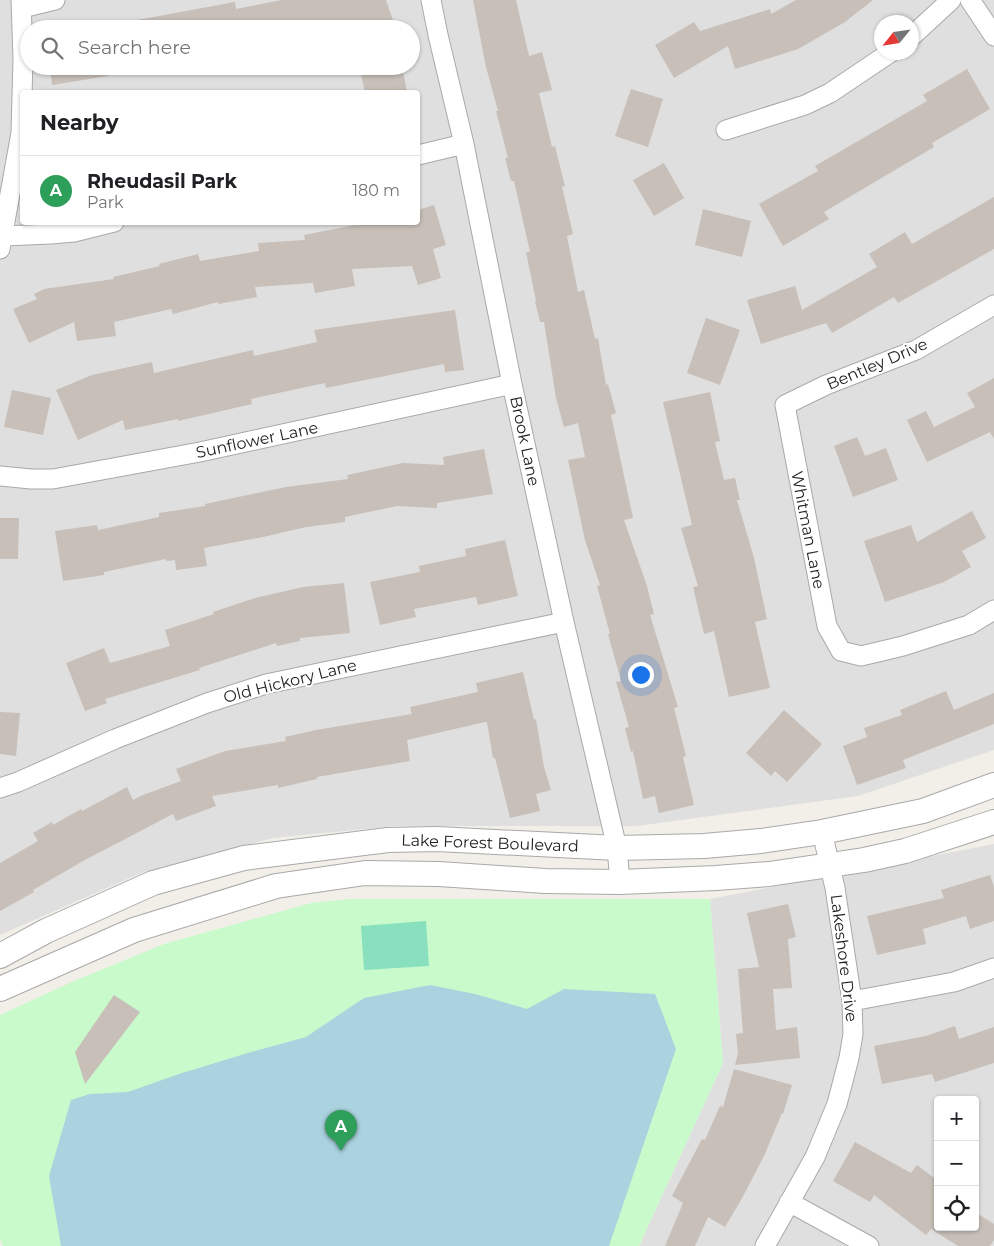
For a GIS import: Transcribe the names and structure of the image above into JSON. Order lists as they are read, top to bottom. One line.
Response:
{"streets":{"street":["Bentley Drive","Sunflower Lane","Brook Lane","Whitman Lane","Old Hickory Lane","Lake Forest Boulevard","Lakeshore Drive"]},"crossings":[["Bentley Drive","Whitman Lane"],["Sunflower Lane","Brook Lane"],["Brook Lane","Old Hickory Lane"],["Brook Lane","Lake Forest Boulevard"],["Lake Forest Boulevard","Lakeshore Drive"]],"north":"bottom left","page":{"search":"Search here","heading":"Nearby","list":[{"mark":"A","name":"Rheudasil Park","note":"Park","value":"180 m"}],"map_buttons":["+","−"],"pins":"A"}}
